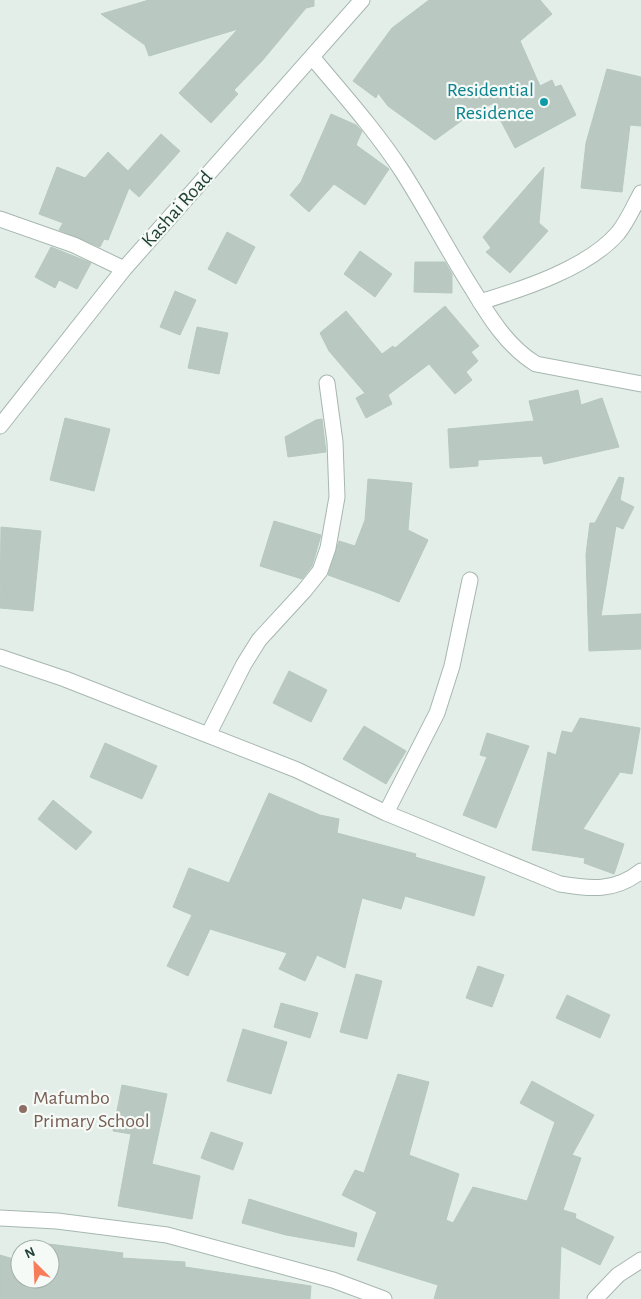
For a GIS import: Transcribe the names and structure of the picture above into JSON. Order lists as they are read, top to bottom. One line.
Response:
{"streets":{"street":["Kashai Road"]},"places":["Residential Residence","Mafumbo Primary School"],"north":"top left"}
